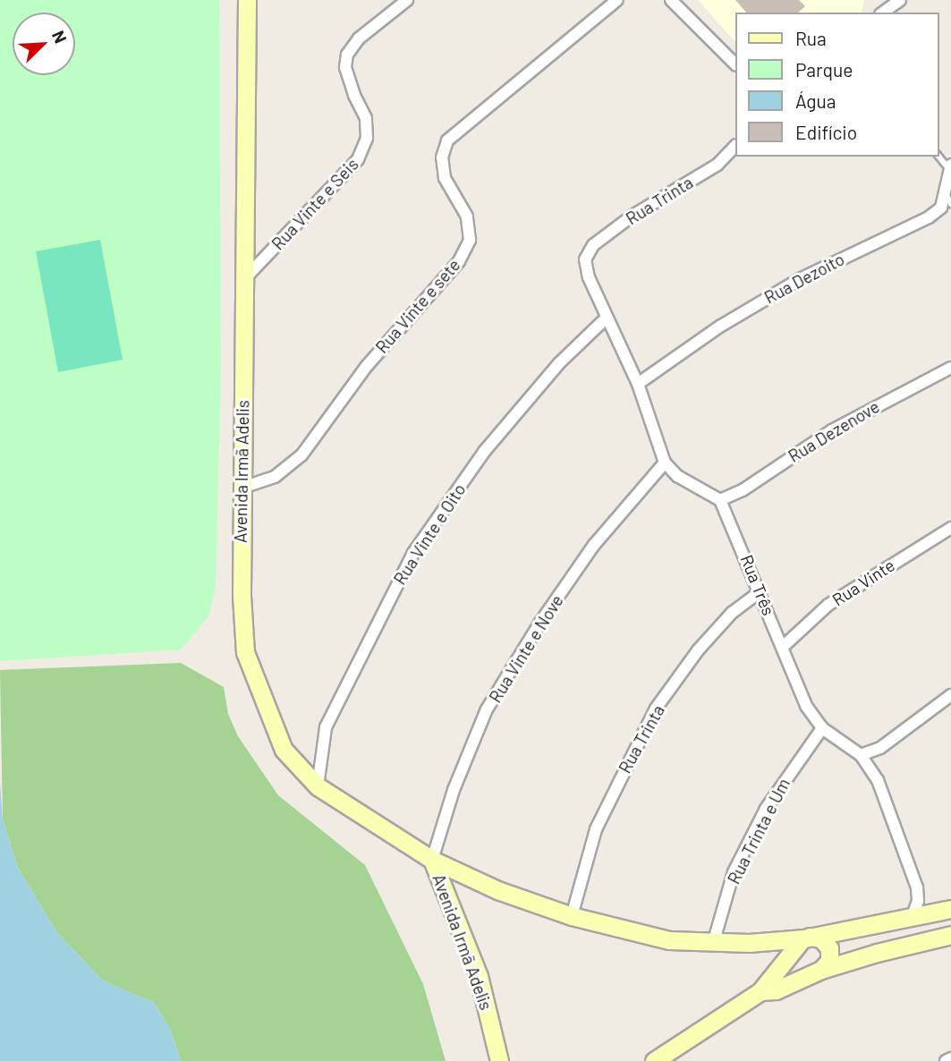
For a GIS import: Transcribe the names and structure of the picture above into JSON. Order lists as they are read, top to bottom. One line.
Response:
{"streets":{"street":["Rua Trinta","Rua Vinte e Seis","Rua Dezoito","Rua Vinte e sete","Rua Dezenove","Avenida Irmã Adelis","Rua Vinte e Oito","Rua Vinte","Rua Três","Rua Vinte e Nove","Rua Trinta e Um"]},"crossings":[["Rua Trinta","Avenida Irmã Adelis"],["Rua Trinta","Rua Vinte e Oito"],["Rua Trinta","Rua Três"],["Rua Vinte e Seis","Avenida Irmã Adelis"],["Rua Vinte e sete","Avenida Irmã Adelis"],["Rua Dezenove","Rua Três"],["Avenida Irmã Adelis","Rua Vinte e Oito"],["Avenida Irmã Adelis","Rua Três"],["Avenida Irmã Adelis","Rua Vinte e Nove"],["Avenida Irmã Adelis","Rua Trinta e Um"],["Rua Vinte","Rua Três"],["Rua Três","Rua Trinta e Um"]],"legend":["Rua","Parque","Água","Edifício"],"north":"top right"}
